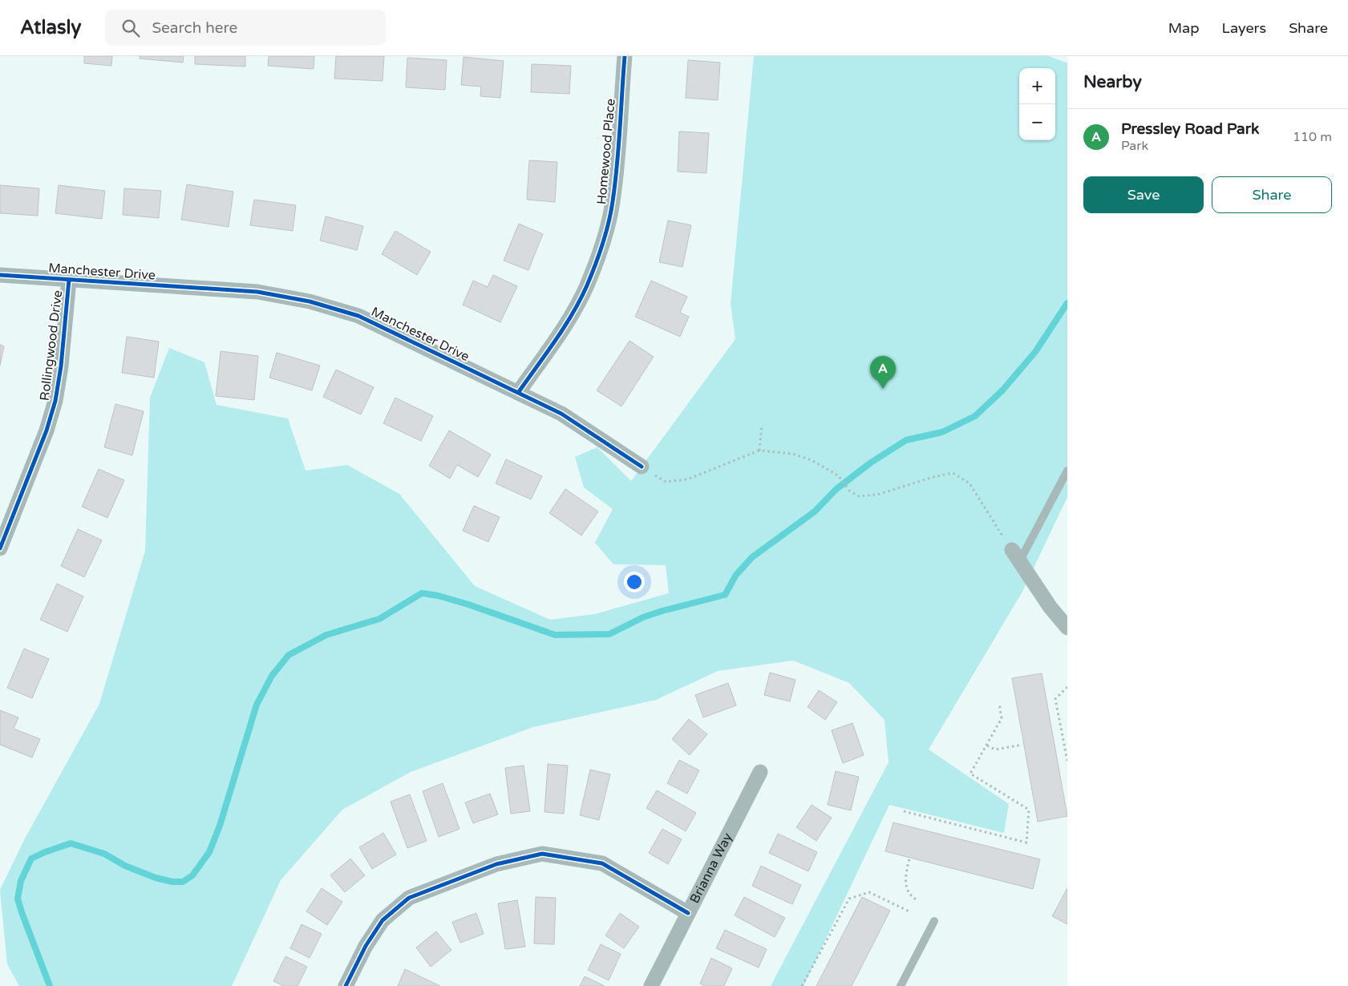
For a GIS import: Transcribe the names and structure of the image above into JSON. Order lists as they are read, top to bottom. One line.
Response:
{"streets":{"street":["Homewood Place","Manchester Drive","Rollingwood Drive","Brianna Way"]},"crossings":[["Homewood Place","Manchester Drive"],["Manchester Drive","Rollingwood Drive"]],"page":{"header":"Atlasly","search":"Search here","nav":["Map","Layers","Share"],"heading":"Nearby","map_buttons":["+","−"],"list":[{"mark":"A","name":"Pressley Road Park","note":"Park","value":"110 m"}],"buttons":["Save","Share"],"pins":"A"}}
